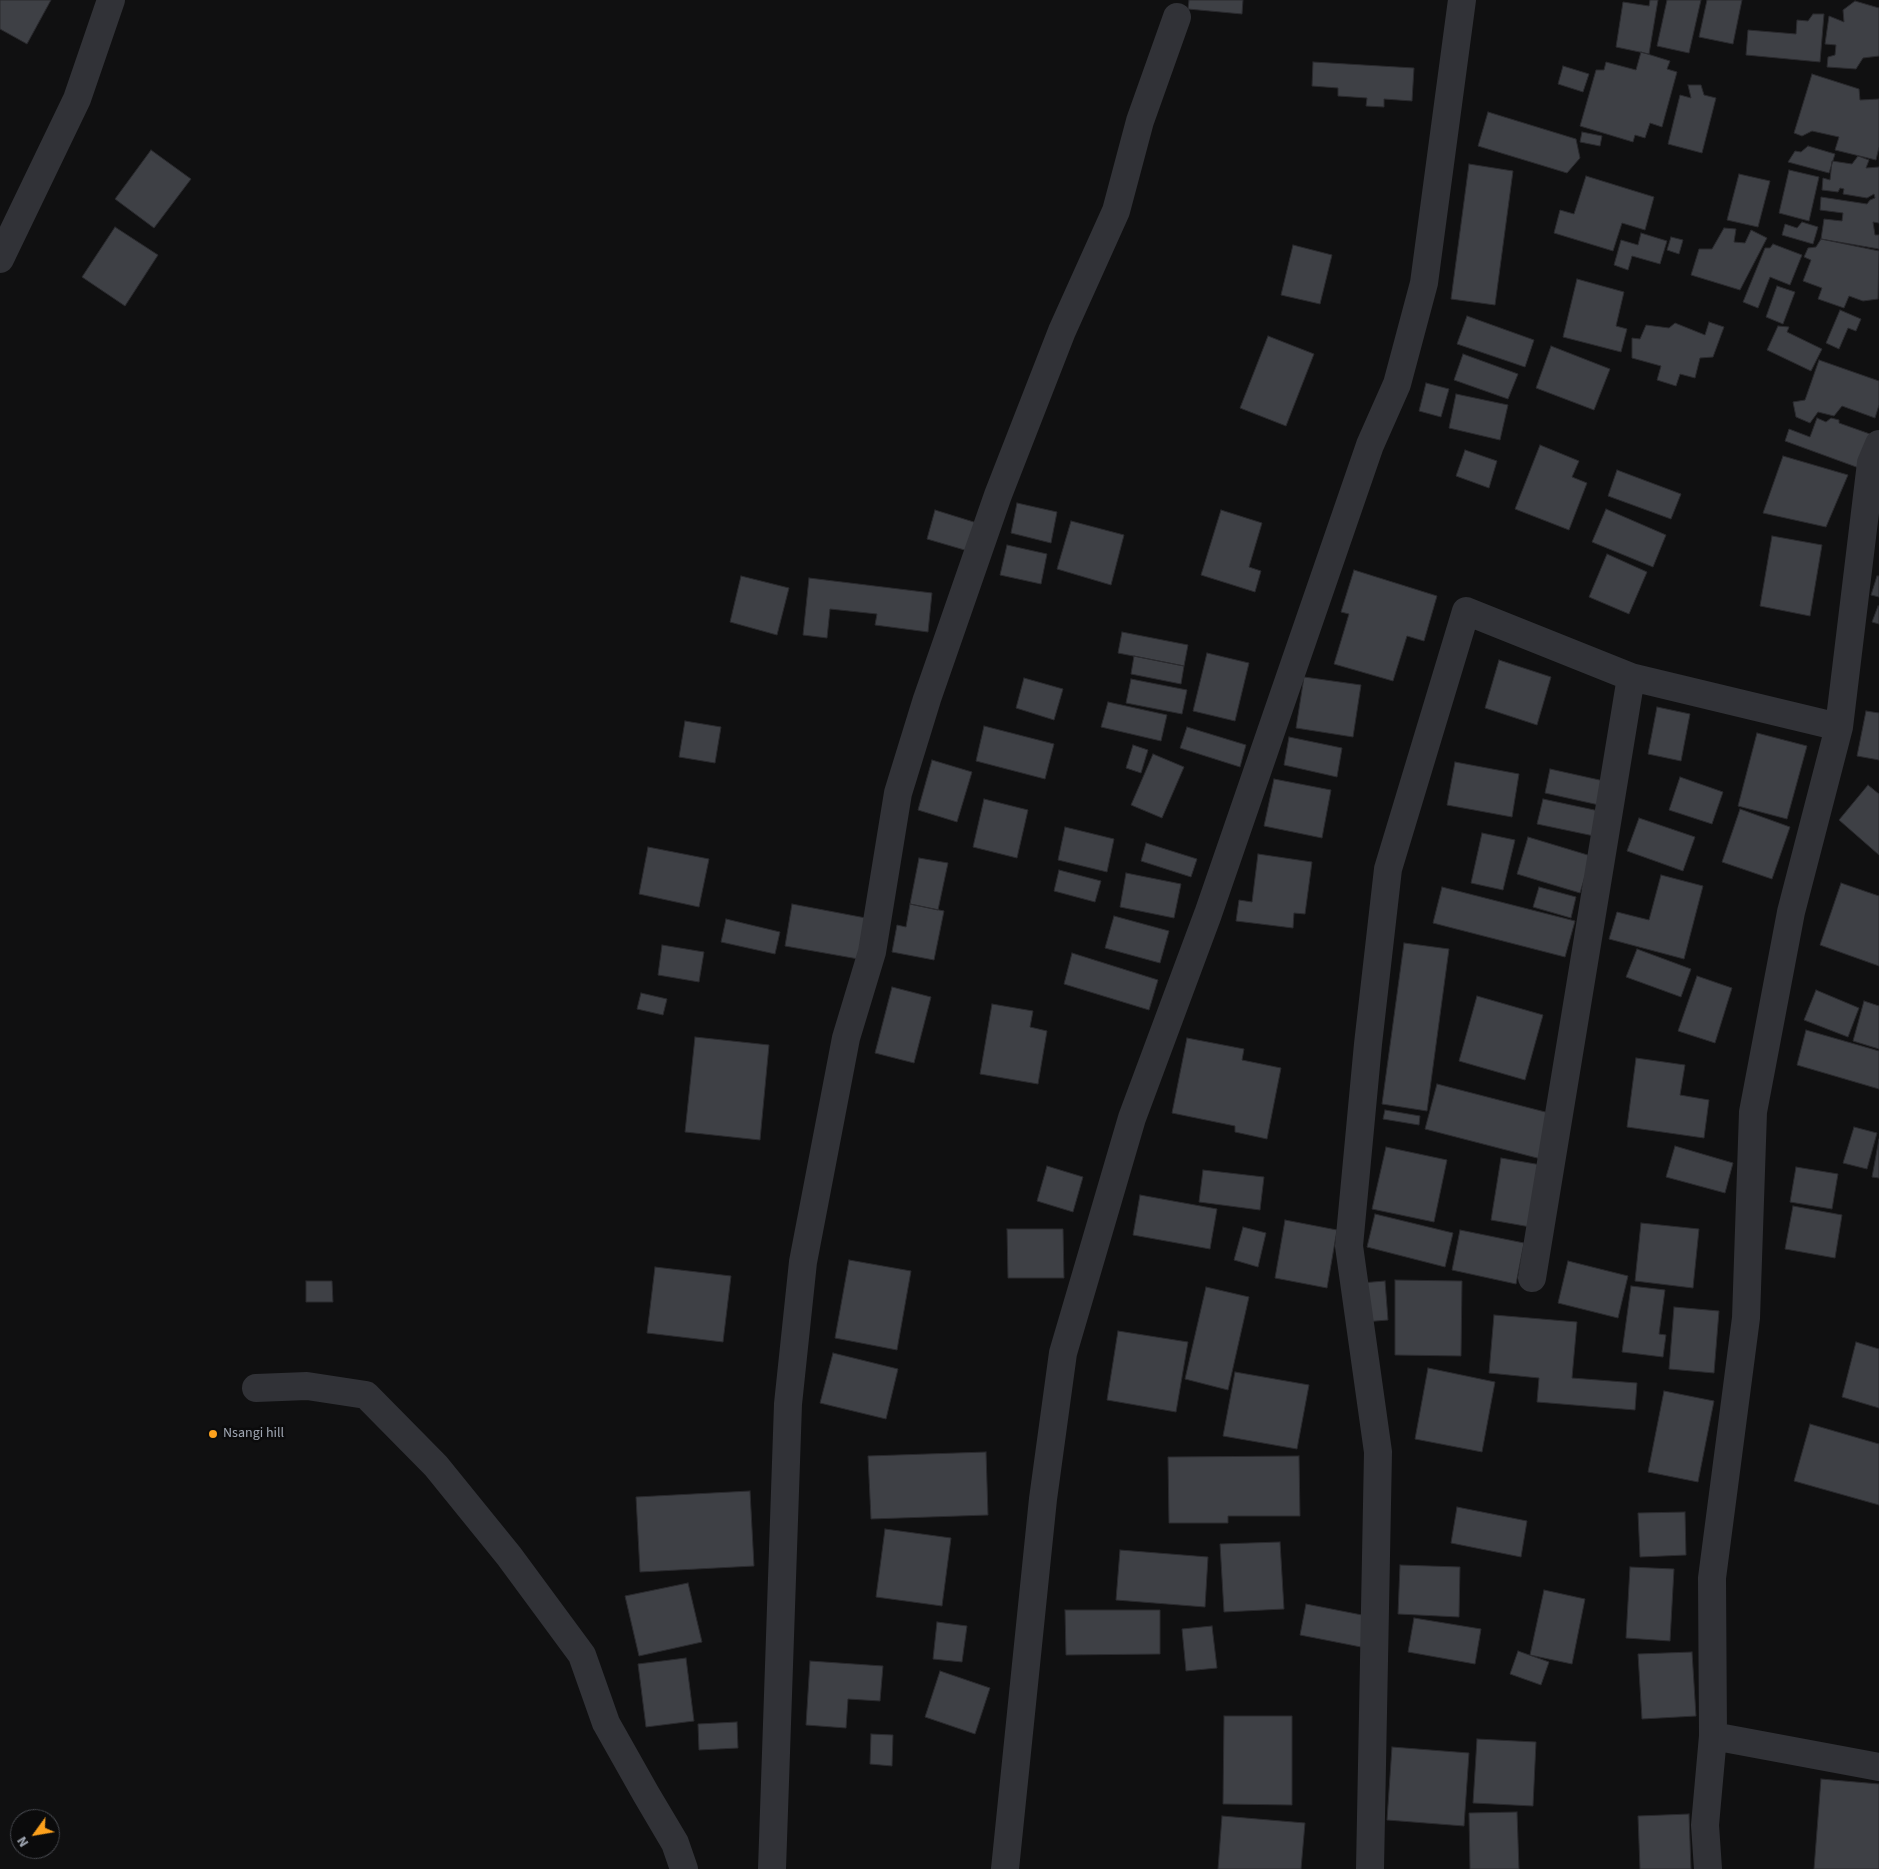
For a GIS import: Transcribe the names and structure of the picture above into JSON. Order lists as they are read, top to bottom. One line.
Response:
{"places":["Nsangi hill"],"north":"bottom left"}
